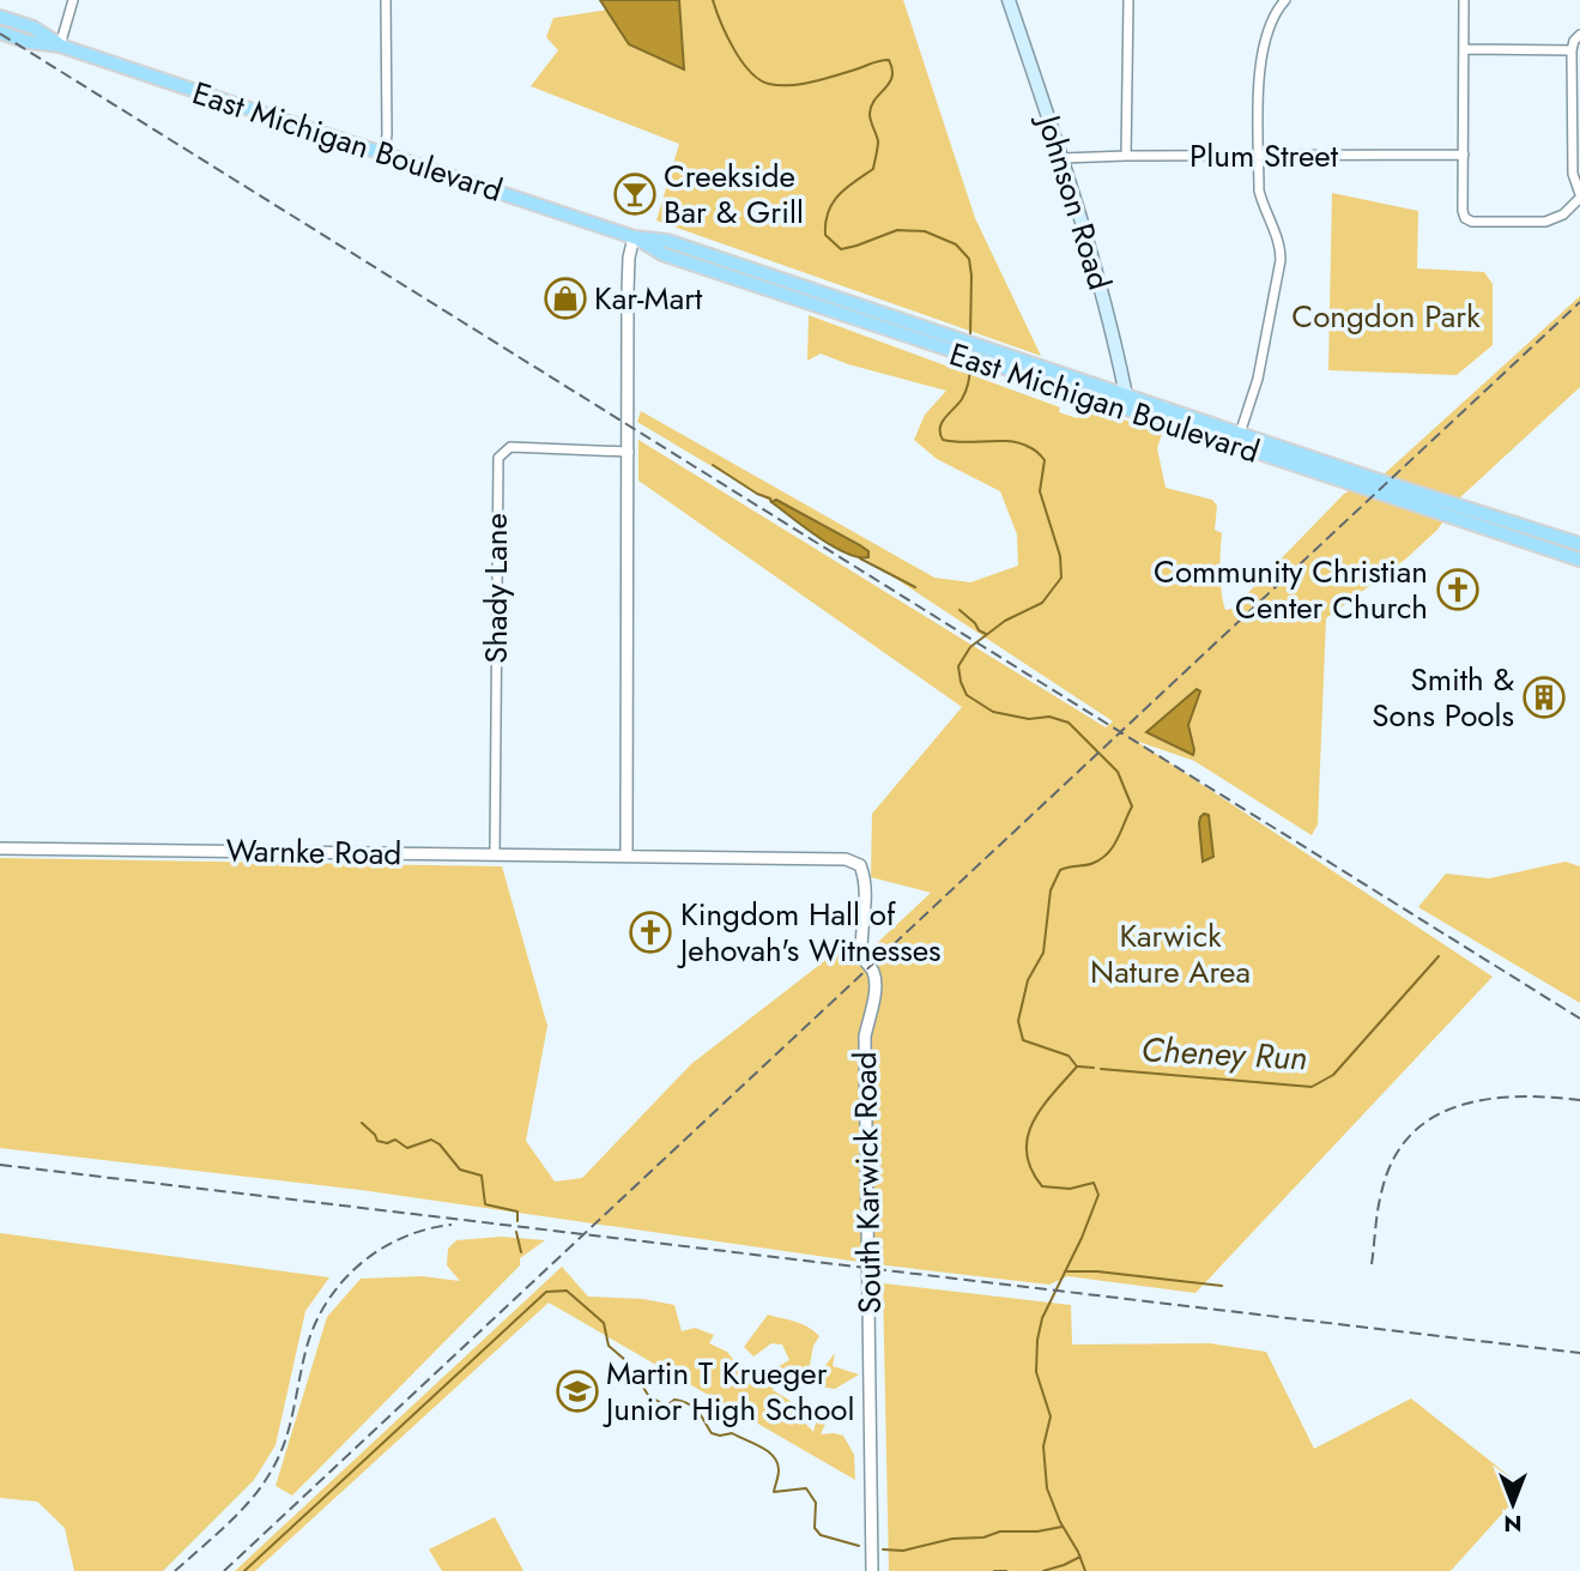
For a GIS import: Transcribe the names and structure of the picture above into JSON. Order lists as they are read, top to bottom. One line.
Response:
{"streets":{"main road":["East Michigan Boulevard","Johnson Road"],"street":["Plum Street","Shady Lane","Warnke Road","South Karwick Road"]},"crossings":[["East Michigan Boulevard","Johnson Road"],["Plum Street","Johnson Road"],["Shady Lane","Warnke Road"],["Warnke Road","South Karwick Road"]],"water":["Cheney Run"],"parks":["Congdon Park","Karwick Nature Area"],"places":{"bar":["Creekside Bar & Grill"],"shop":["Kar-Mart"],"church":["Community Christian Center Church","Kingdom Hall of Jehovah's Witnesses"],"building":["Smith & Sons Pools"],"school or university":["Martin T Krueger Junior High School"]},"north":"bottom"}
